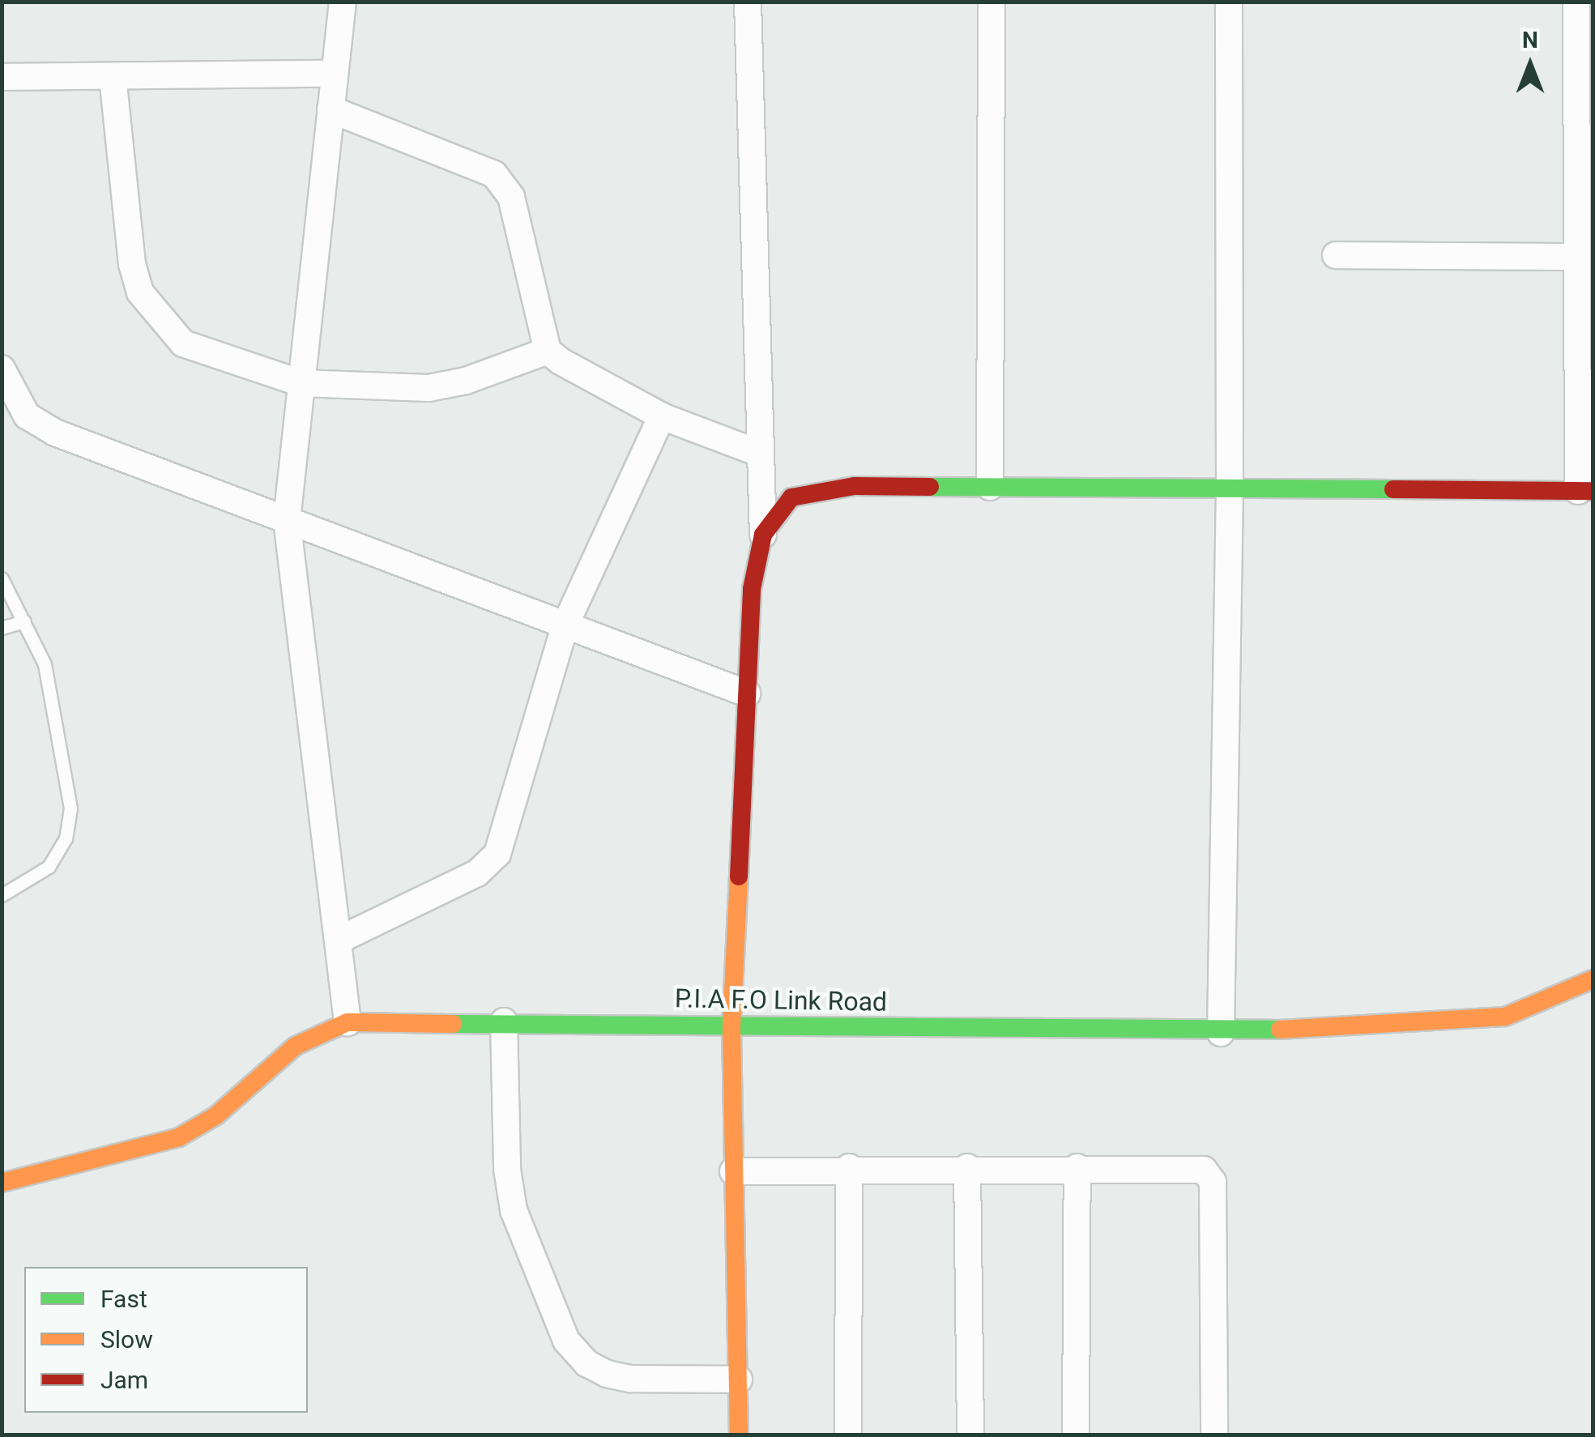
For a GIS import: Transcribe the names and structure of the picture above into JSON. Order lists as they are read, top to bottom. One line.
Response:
{"streets":{"street":["P.I.A F.O Link Road"]},"legend":["Fast","Slow","Jam"],"north":"top"}
